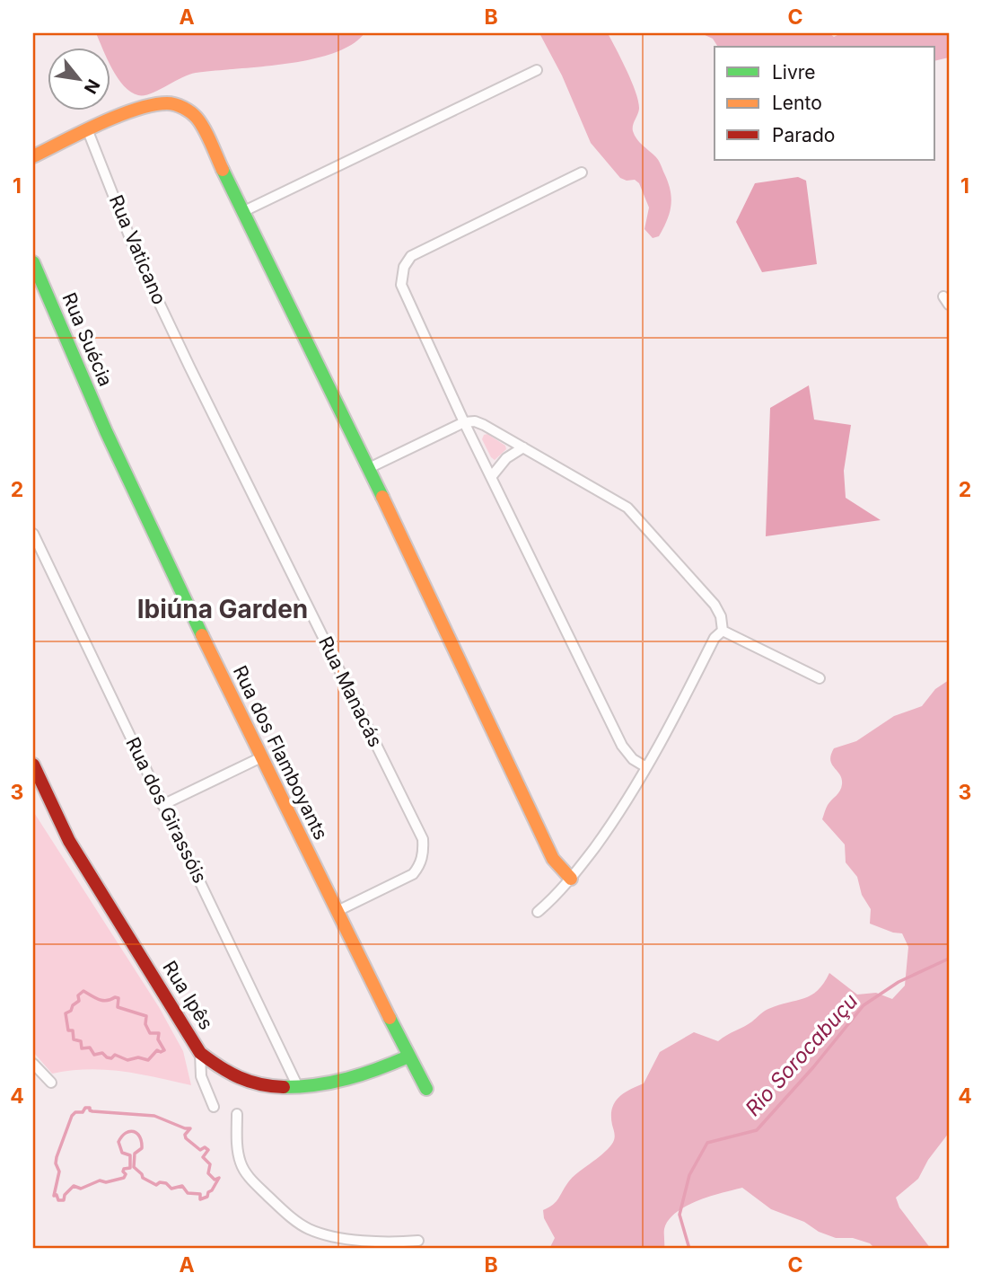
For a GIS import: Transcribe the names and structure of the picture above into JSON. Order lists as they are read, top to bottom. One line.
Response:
{"streets":{"street":["Rua Vaticano","Rua Suécia","Rua Manacás","Rua dos Flamboyants","Rua dos Girassóis","Rua Ipês"]},"crossings":[["Rua Vaticano","Rua Manacás"],["Rua Suécia","Rua dos Flamboyants"],["Rua Manacás","Rua dos Flamboyants"],["Rua dos Flamboyants","Rua Ipês"],["Rua dos Girassóis","Rua Ipês"]],"districts":["Ibiúna Garden"],"water":["Rio Sorocabuçu"],"legend":["Livre","Lento","Parado"],"north":"bottom right","grid":{"columns":["A","B","C"],"rows":["1","2","3","4"]}}
